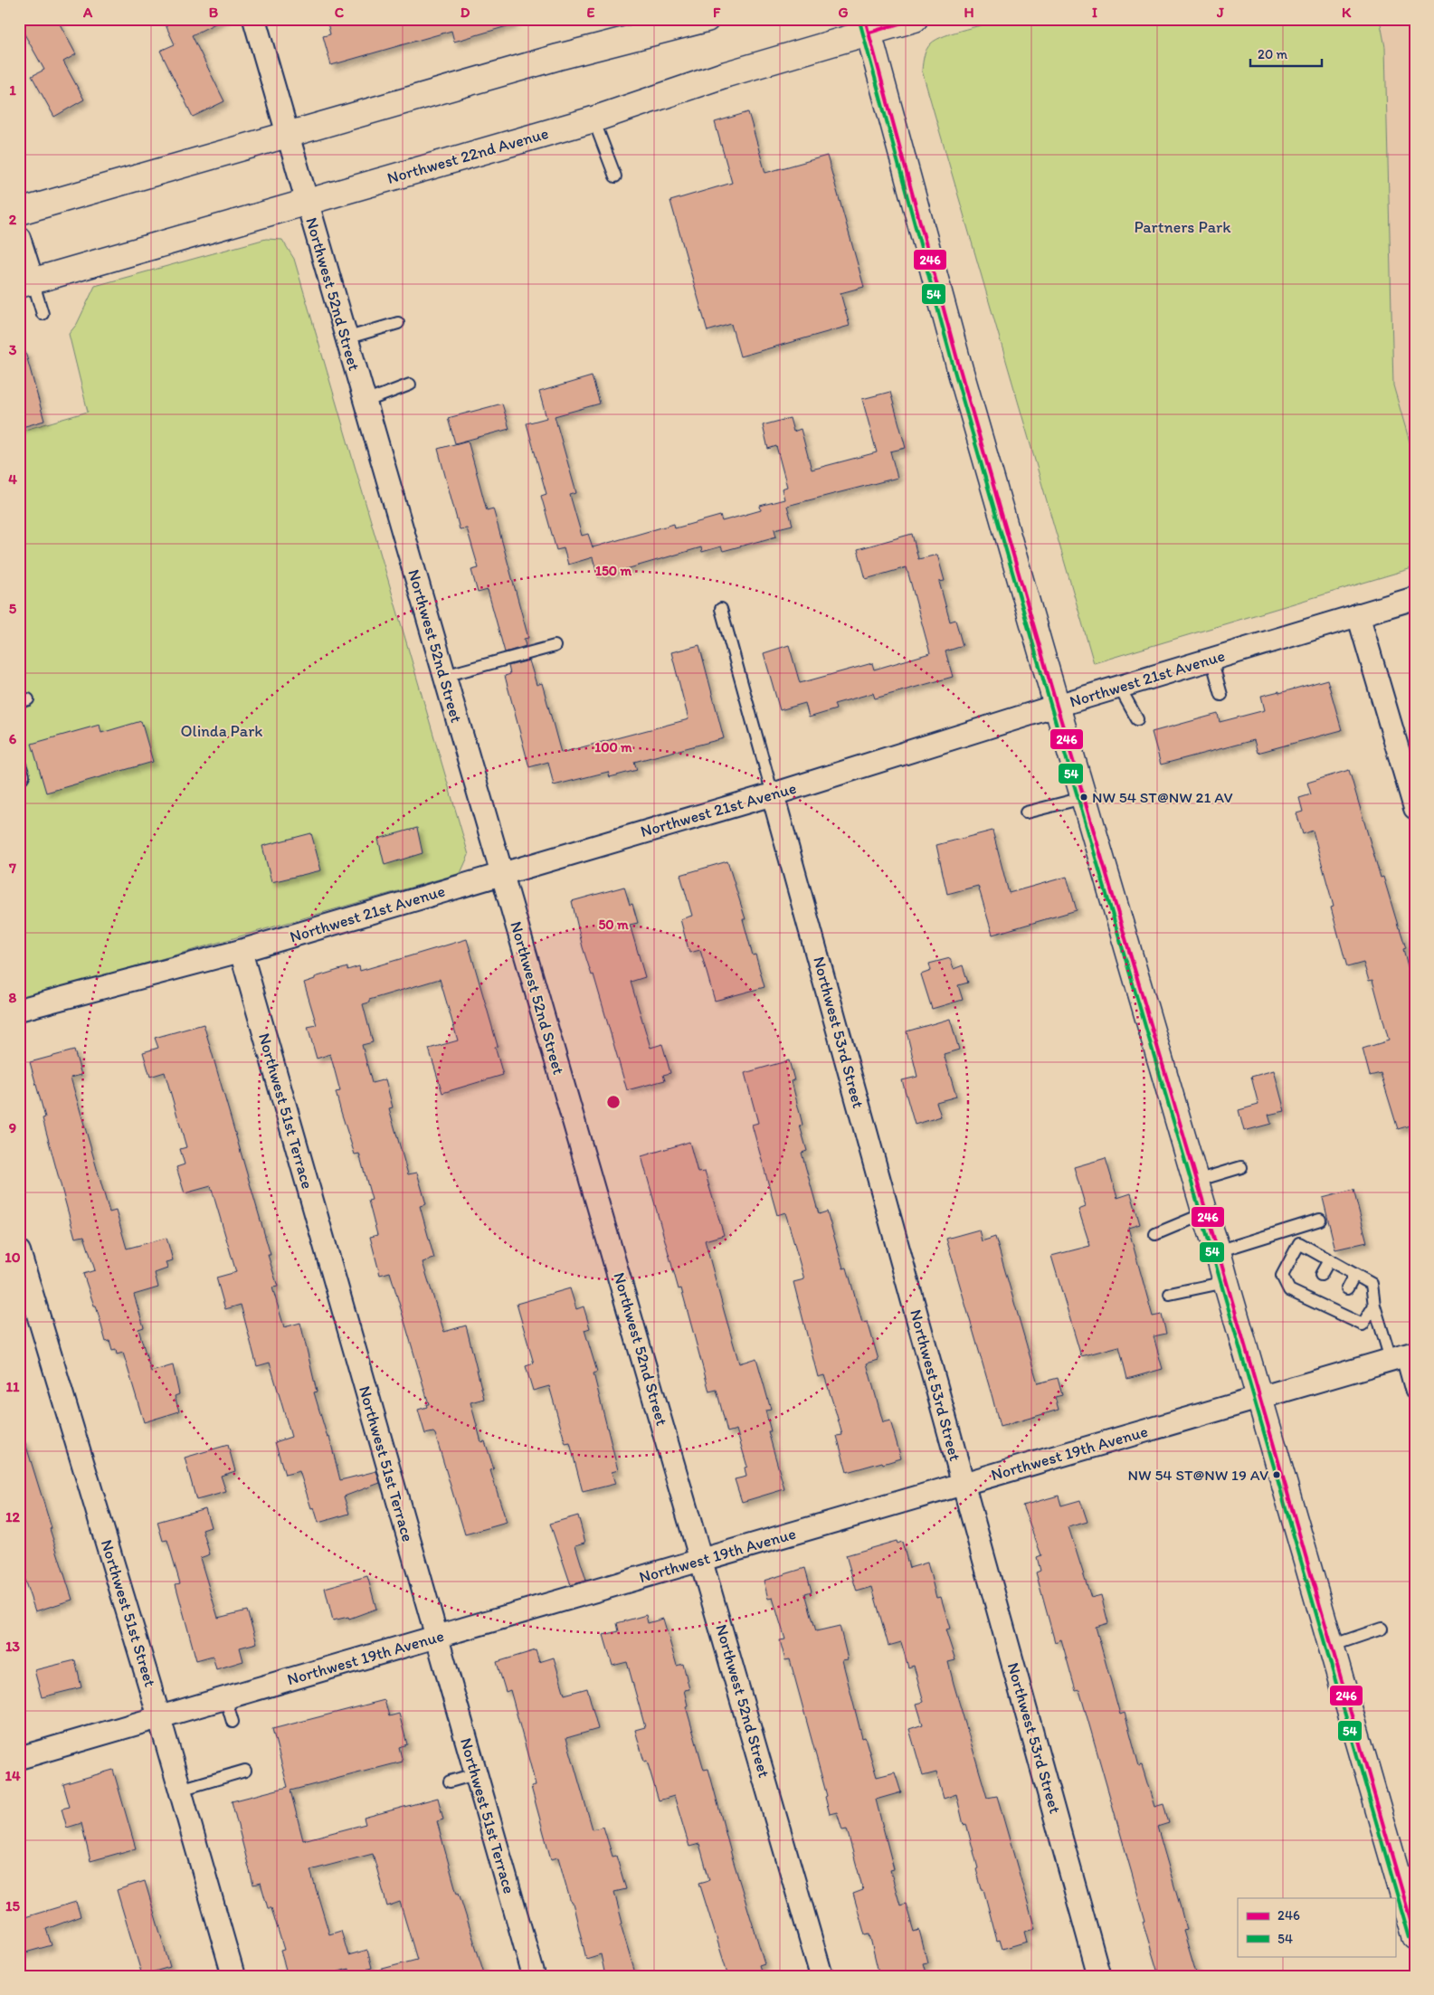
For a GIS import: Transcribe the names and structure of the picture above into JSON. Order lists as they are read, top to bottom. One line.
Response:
{"streets":{"main road":["Northwest 22nd Avenue"],"street":["Northwest 52nd Street","Northwest 21st Avenue","Northwest 53rd Street","Northwest 51st Terrace","Northwest 19th Avenue","Northwest 51st Street"]},"crossings":[["Northwest 22nd Avenue","Northwest 52nd Street"],["Northwest 52nd Street","Northwest 21st Avenue"],["Northwest 52nd Street","Northwest 19th Avenue"],["Northwest 21st Avenue","Northwest 53rd Street"],["Northwest 21st Avenue","Northwest 51st Terrace"],["Northwest 53rd Street","Northwest 19th Avenue"],["Northwest 51st Terrace","Northwest 19th Avenue"],["Northwest 19th Avenue","Northwest 51st Street"]],"parks":["Partners Park","Olinda Park"],"places":["NW 54 ST@NW 21 AV","NW 54 ST@NW 19 AV"],"lines":["transit line 246","transit line 54"],"legend":["246","54"],"scale_bar":"20 m","grid":{"columns":["A","B","C","D","E","F","G","H","I","J","K"],"rows":["1","2","3","4","5","6","7","8","9","10","11","12","13","14","15"]},"rings":["150 m","100 m","50 m"]}
